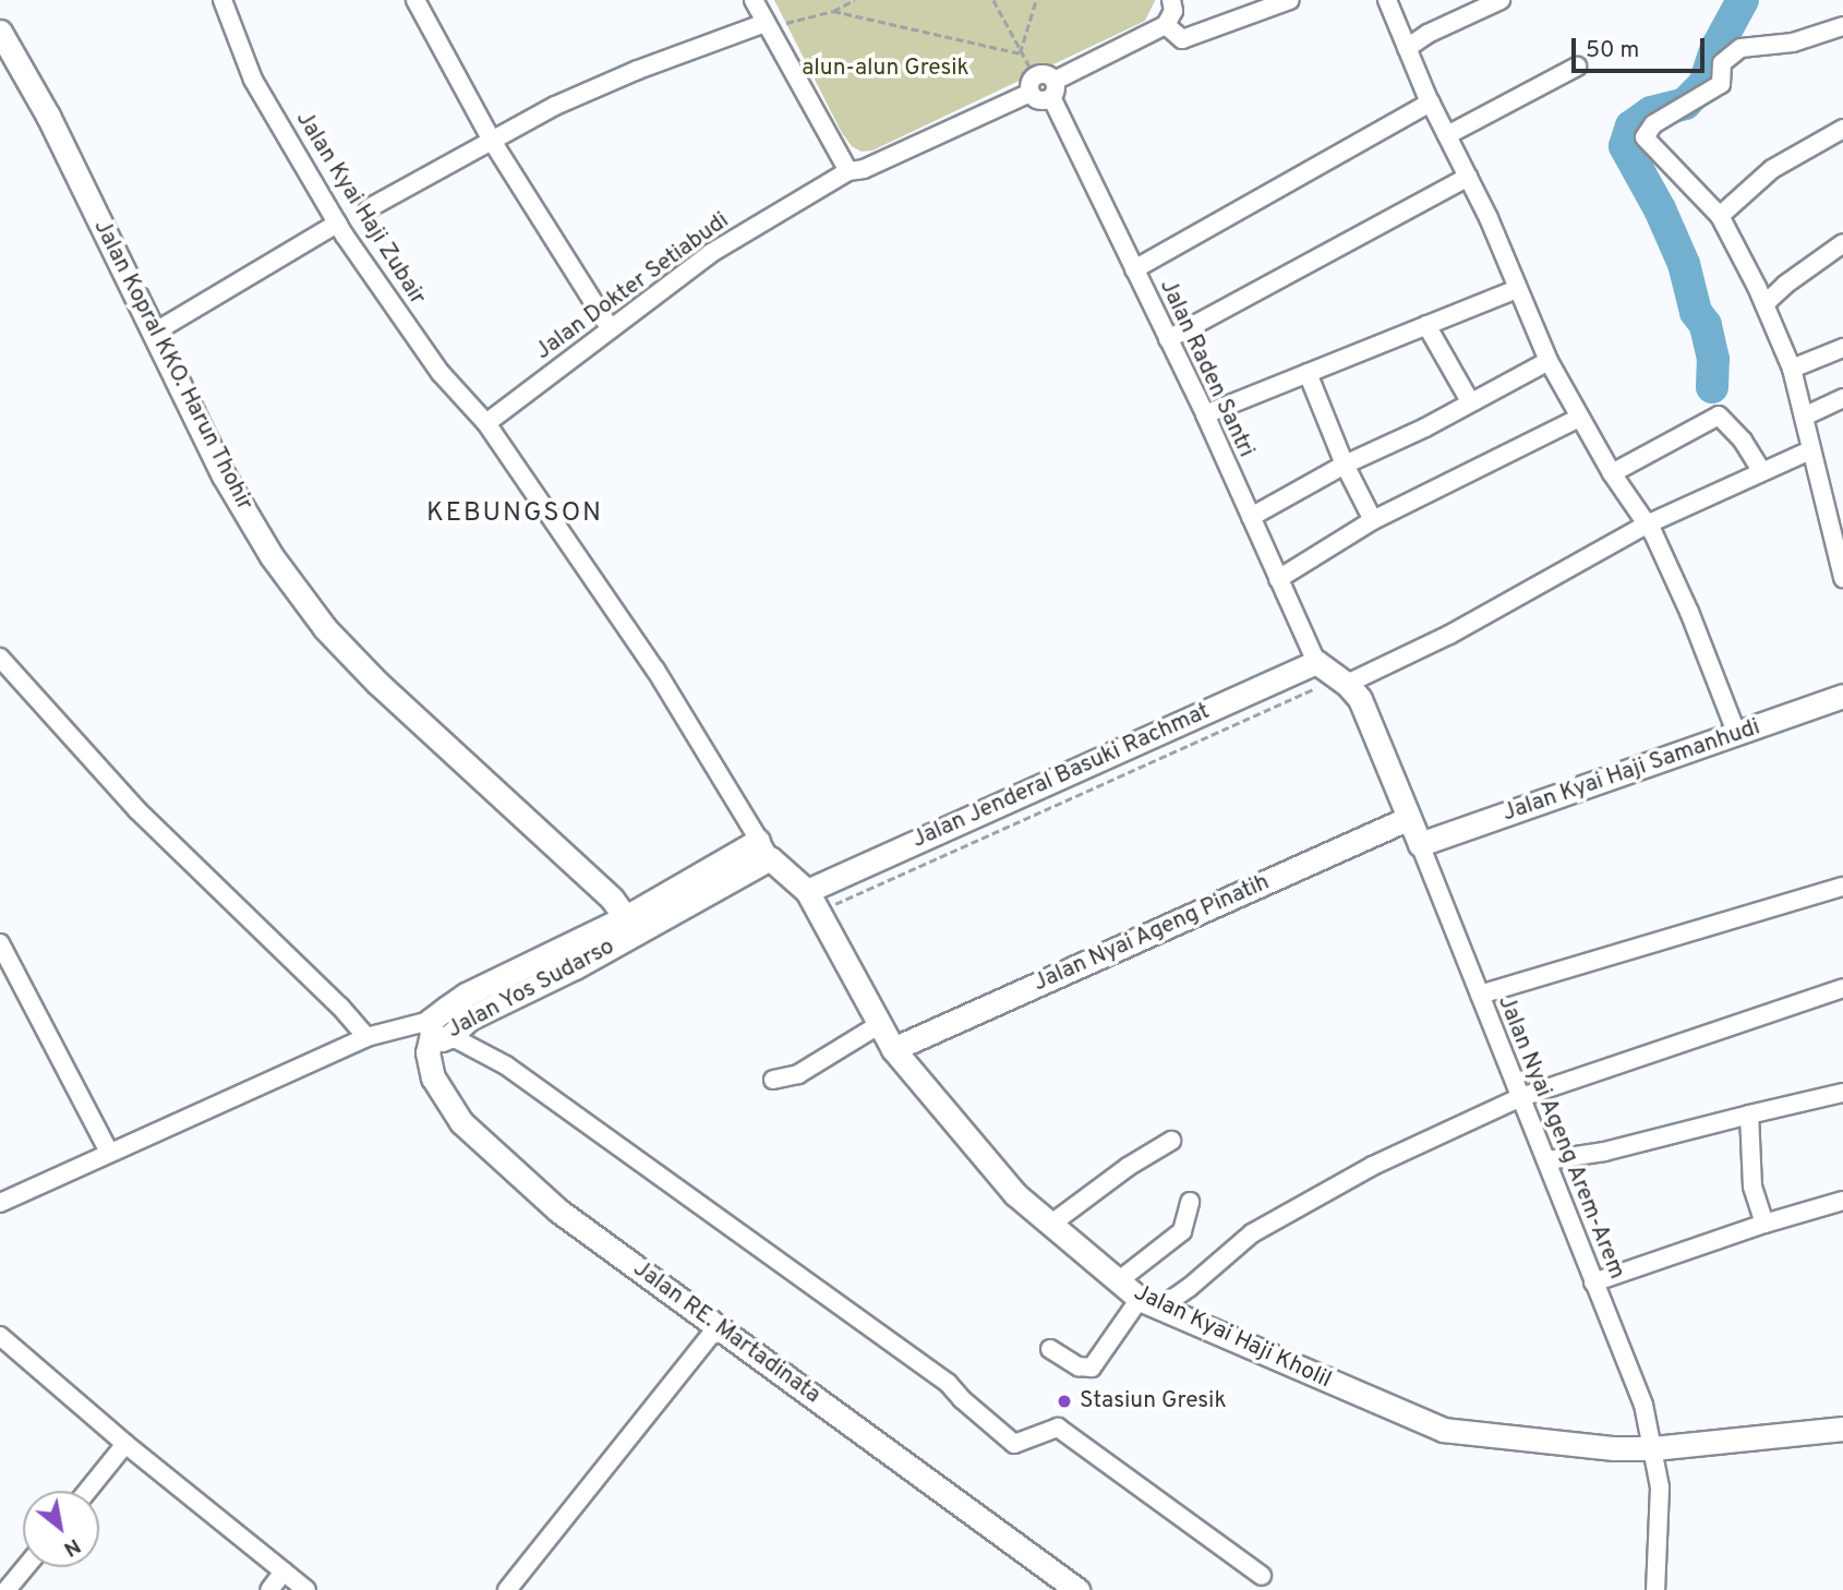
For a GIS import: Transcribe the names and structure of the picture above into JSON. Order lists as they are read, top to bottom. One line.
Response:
{"streets":{"main road":["Jalan Kopral KKO. Harun Thohir","Jalan Kyai Haji Samanhudi","Jalan Jenderal Basuki Rachmat","Jalan Nyai Ageng Pinatih","Jalan Yos Sudarso","Jalan RE. Martadinata","Jalan Kyai Haji Kholil"],"street":["Jalan Kyai Haji Zubair","Jalan Dokter Setiabudi","Jalan Raden Santri","Jalan Nyai Ageng Arem-Arem"]},"crossings":[["Jalan Kyai Haji Zubair","Jalan Dokter Setiabudi"],["Jalan Kyai Haji Zubair","Jalan Yos Sudarso"],["Jalan Kyai Haji Zubair","Jalan Kyai Haji Kholil"],["Jalan Kopral KKO. Harun Thohir","Jalan Yos Sudarso"],["Jalan Raden Santri","Jalan Jenderal Basuki Rachmat"],["Jalan Kyai Haji Samanhudi","Jalan Nyai Ageng Arem-Arem"],["Jalan Jenderal Basuki Rachmat","Jalan Kyai Haji Kholil"],["Jalan Nyai Ageng Pinatih","Jalan Kyai Haji Kholil"],["Jalan Yos Sudarso","Jalan RE. Martadinata"],["Jalan Yos Sudarso","Jalan Kyai Haji Kholil"],["Jalan Nyai Ageng Arem-Arem","Jalan Kyai Haji Kholil"]],"districts":["KEBUNGSON"],"parks":["alun-alun Gresik"],"places":["Stasiun Gresik"],"scale_bar":"50 m","north":"bottom right"}
